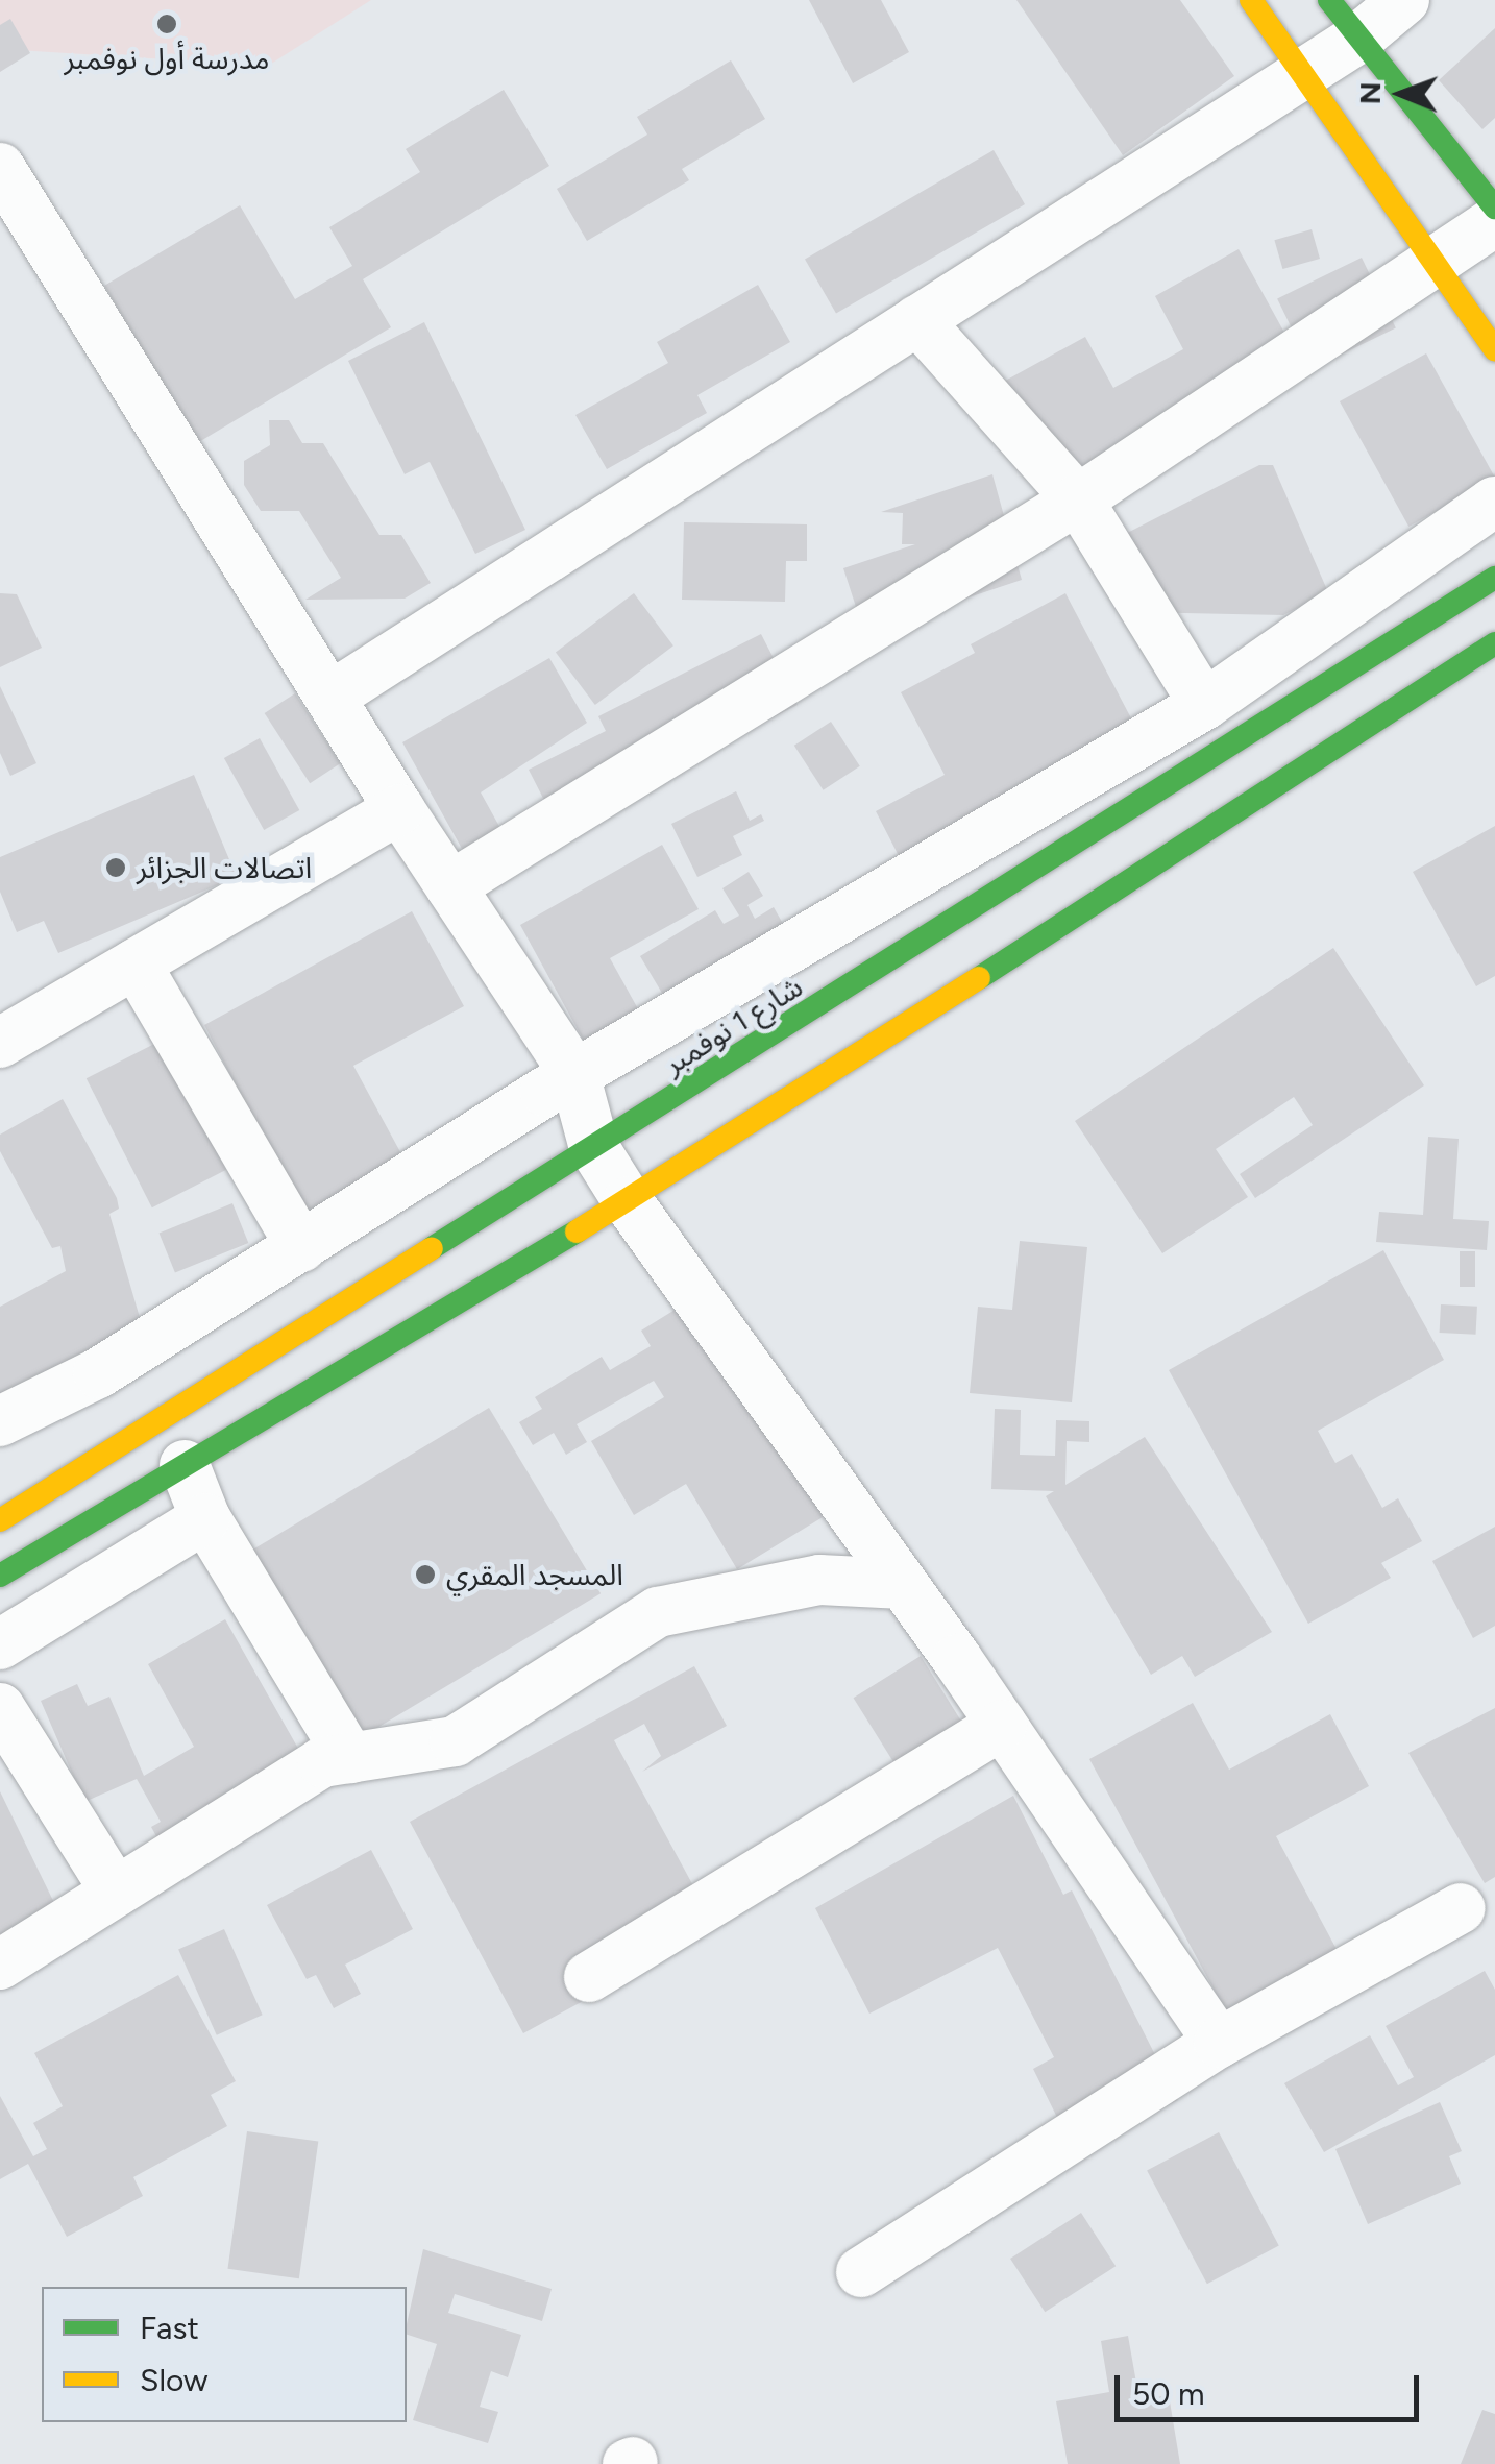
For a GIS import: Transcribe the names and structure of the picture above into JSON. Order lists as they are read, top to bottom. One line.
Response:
{"streets":{"main road":["شارع 1 نوفمبر"]},"places":["مدرسة أول نوفمبر","اتصالات الجزائر","المسجد المقري"],"legend":["Fast","Slow"],"scale_bar":"50 m","north":"left"}
